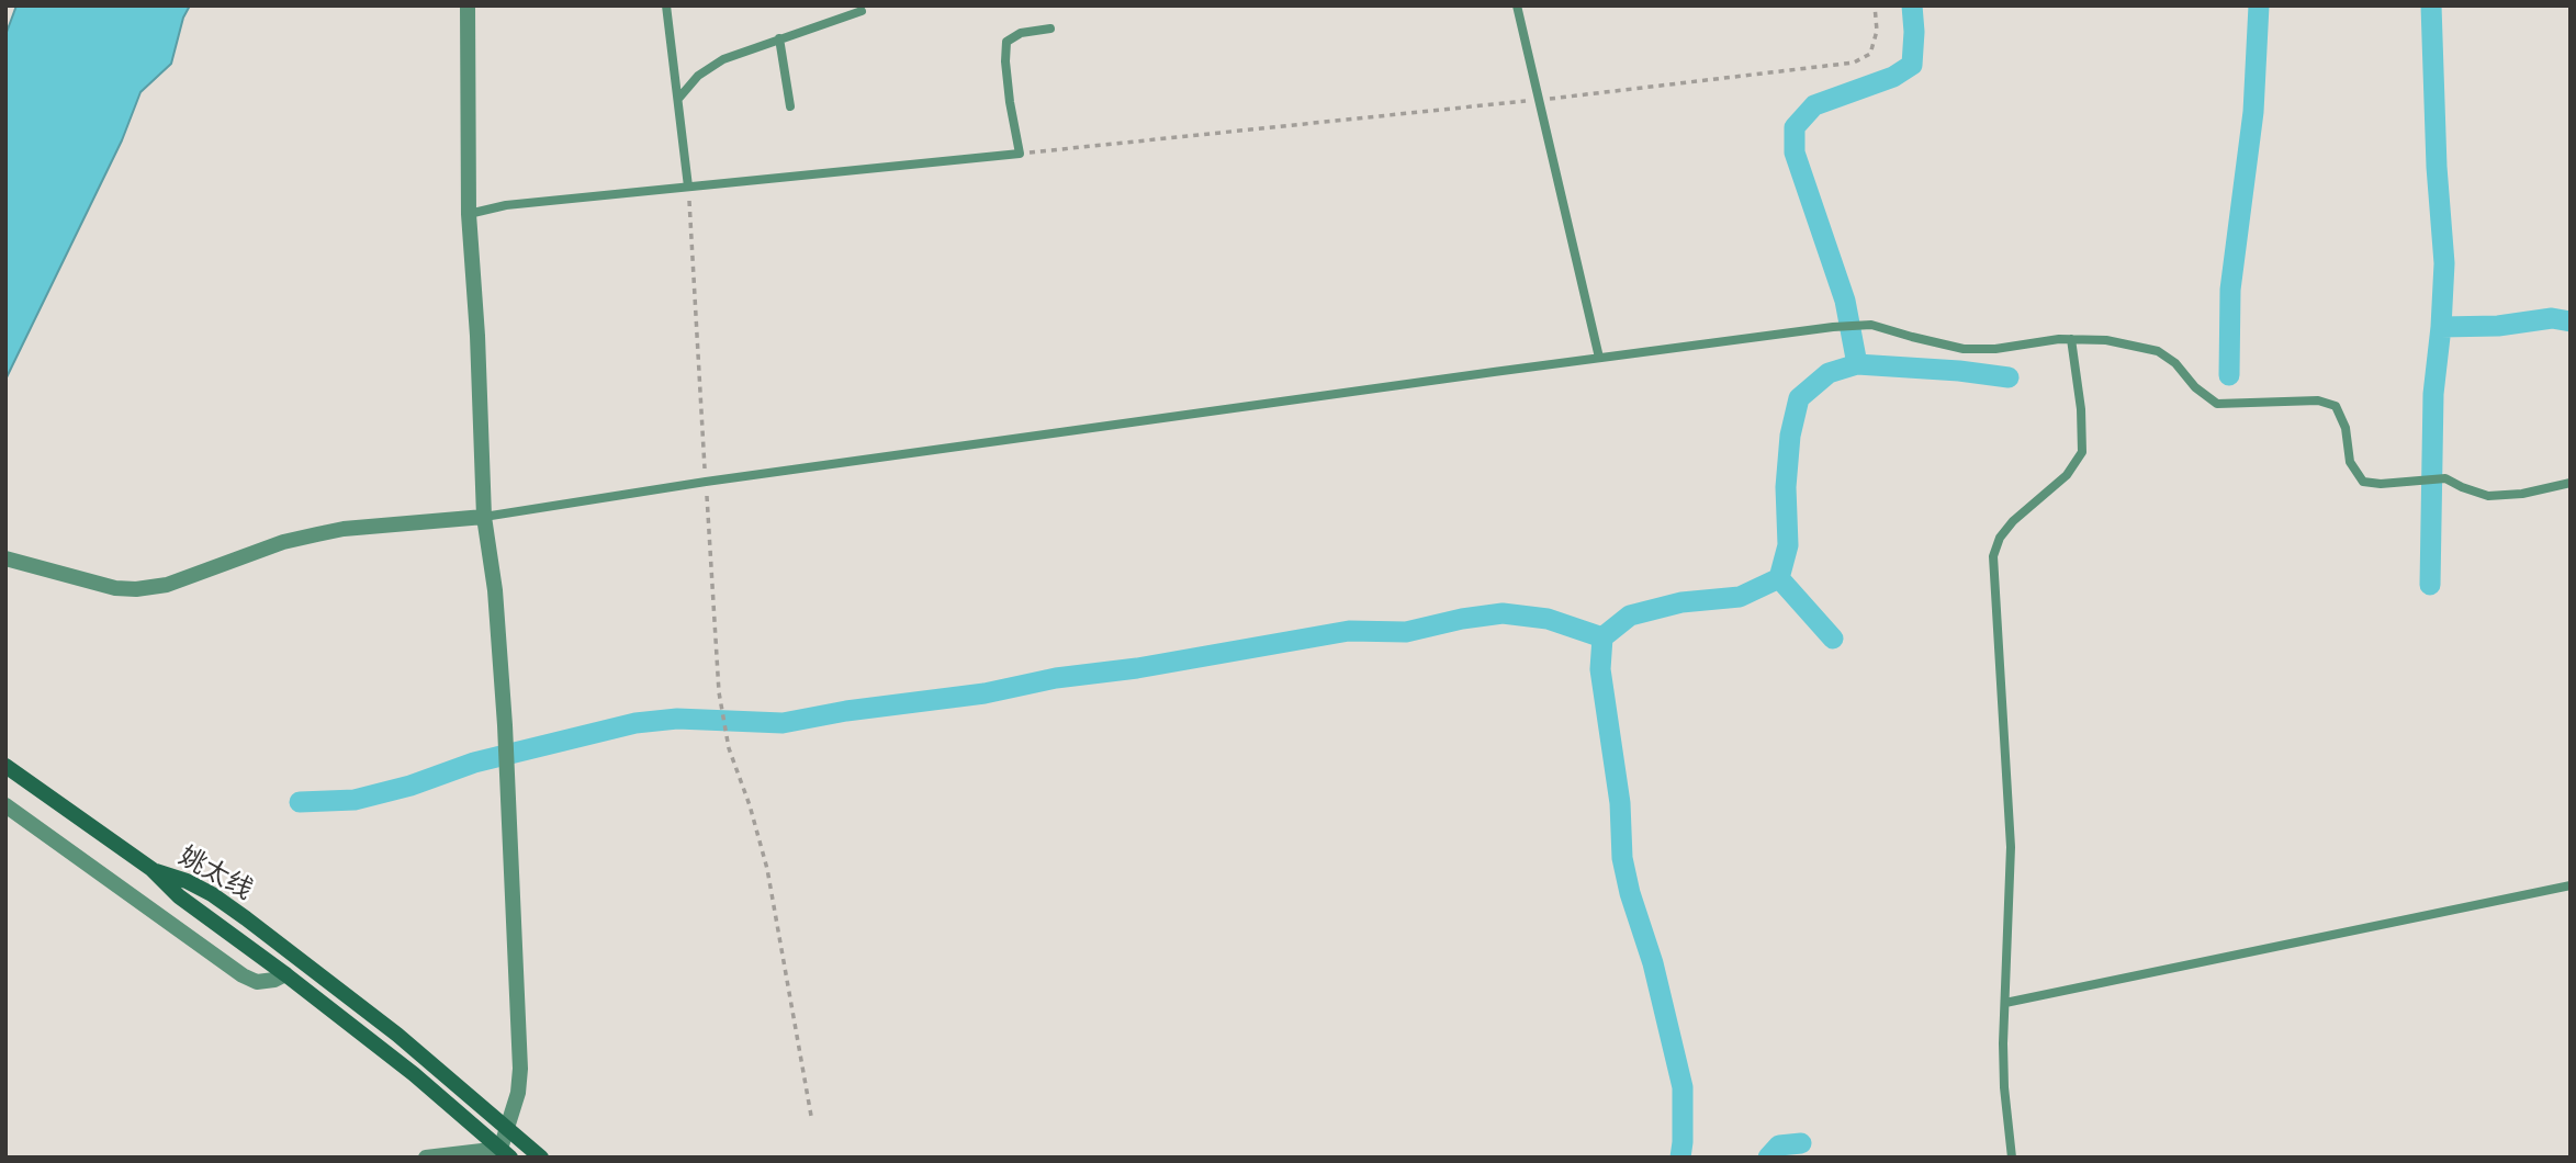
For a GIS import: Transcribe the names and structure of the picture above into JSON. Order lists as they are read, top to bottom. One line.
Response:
{"streets":{"main road":["姚太线"]}}
